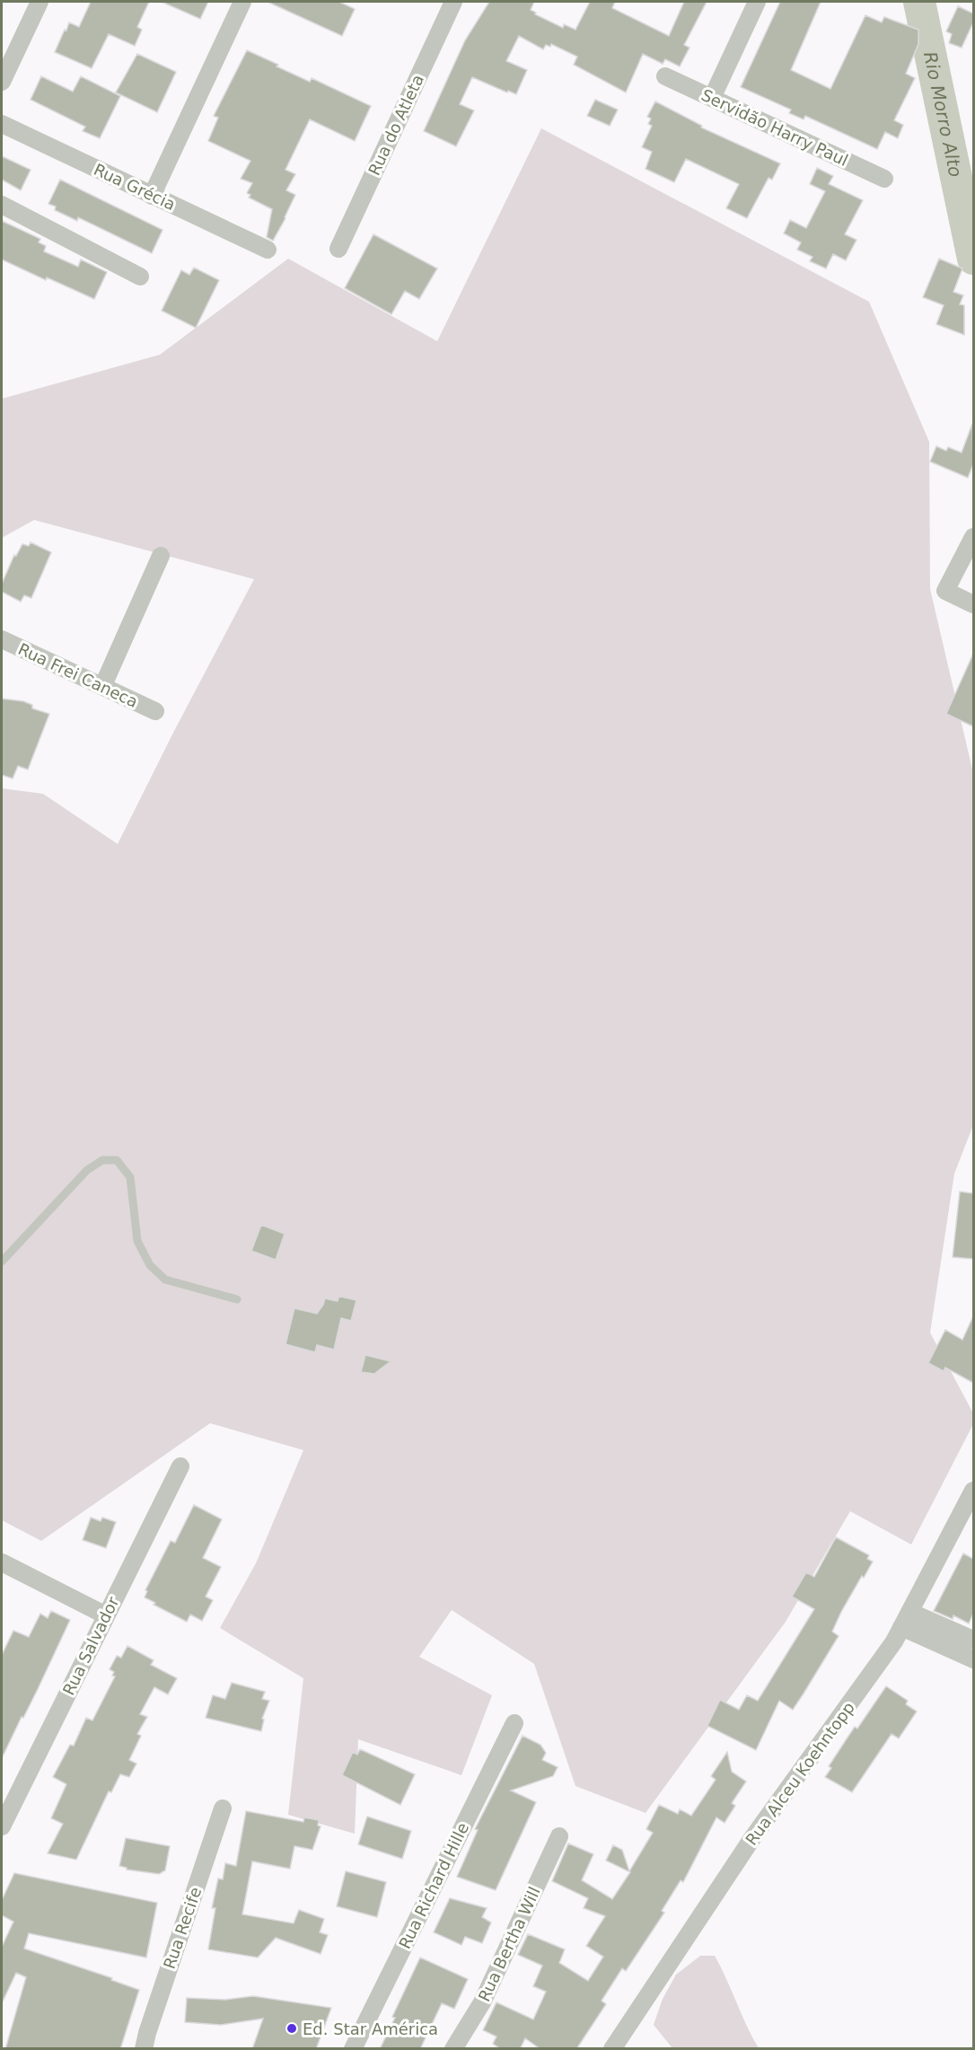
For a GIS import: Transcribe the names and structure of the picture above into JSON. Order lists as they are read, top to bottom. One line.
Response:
{"streets":{"street":["Rua do Atleta","Servidão Harry Paul","Rua Grécia","Rua Frei Caneca","Rua Salvador","Rua Alceu Koehntopp","Rua Richard Hille","Rua Recife","Rua Bertha Will"]},"water":["Rio Morro Alto"],"places":["Ed. Star América"]}
